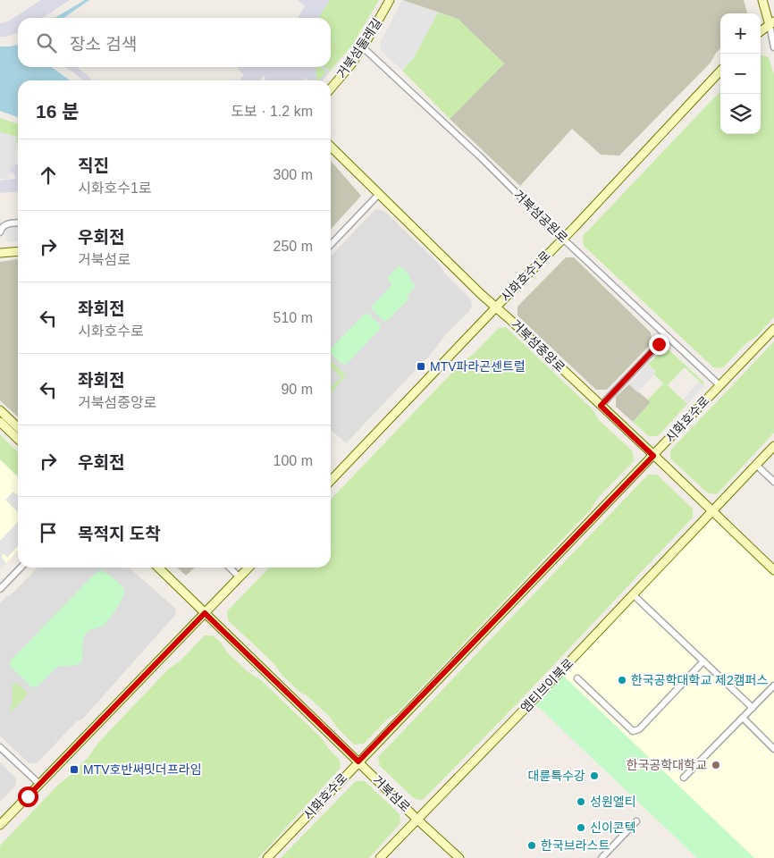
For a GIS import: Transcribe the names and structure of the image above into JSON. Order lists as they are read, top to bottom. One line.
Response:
{"streets":{"street":["거북섬둘레길","거북섬공원로","시화호수1로","거북섬중앙로","시화호수로","엠티브이북로","거북섬로"]},"crossings":[["거북섬둘레길","거북섬공원로"],["거북섬공원로","시화호수1로"],["거북섬공원로","시화호수로"],["시화호수1로","거북섬중앙로"],["거북섬중앙로","시화호수로"],["거북섬중앙로","엠티브이북로"],["시화호수로","거북섬로"],["엠티브이북로","거북섬로"]],"places":{"transit":["MTV파라곤센트럴","MTV호반써밋더프라임"],"other":["한국공학대학교 제2캠퍼스","한국공학대학교","대륜특수강","성원엘티","신이콘텍","한국브라스트"]},"page":{"map_buttons":["+","−"],"search":"장소 검색","heading":["16 분","도보 · 1.2 km"],"list":[["직진","시화호수1로","300 m"],["우회전","거북섬로","250 m"],["좌회전","시화호수로","510 m"],["좌회전","거북섬중앙로","90 m"],["우회전","100 m"],"목적지 도착"]}}
